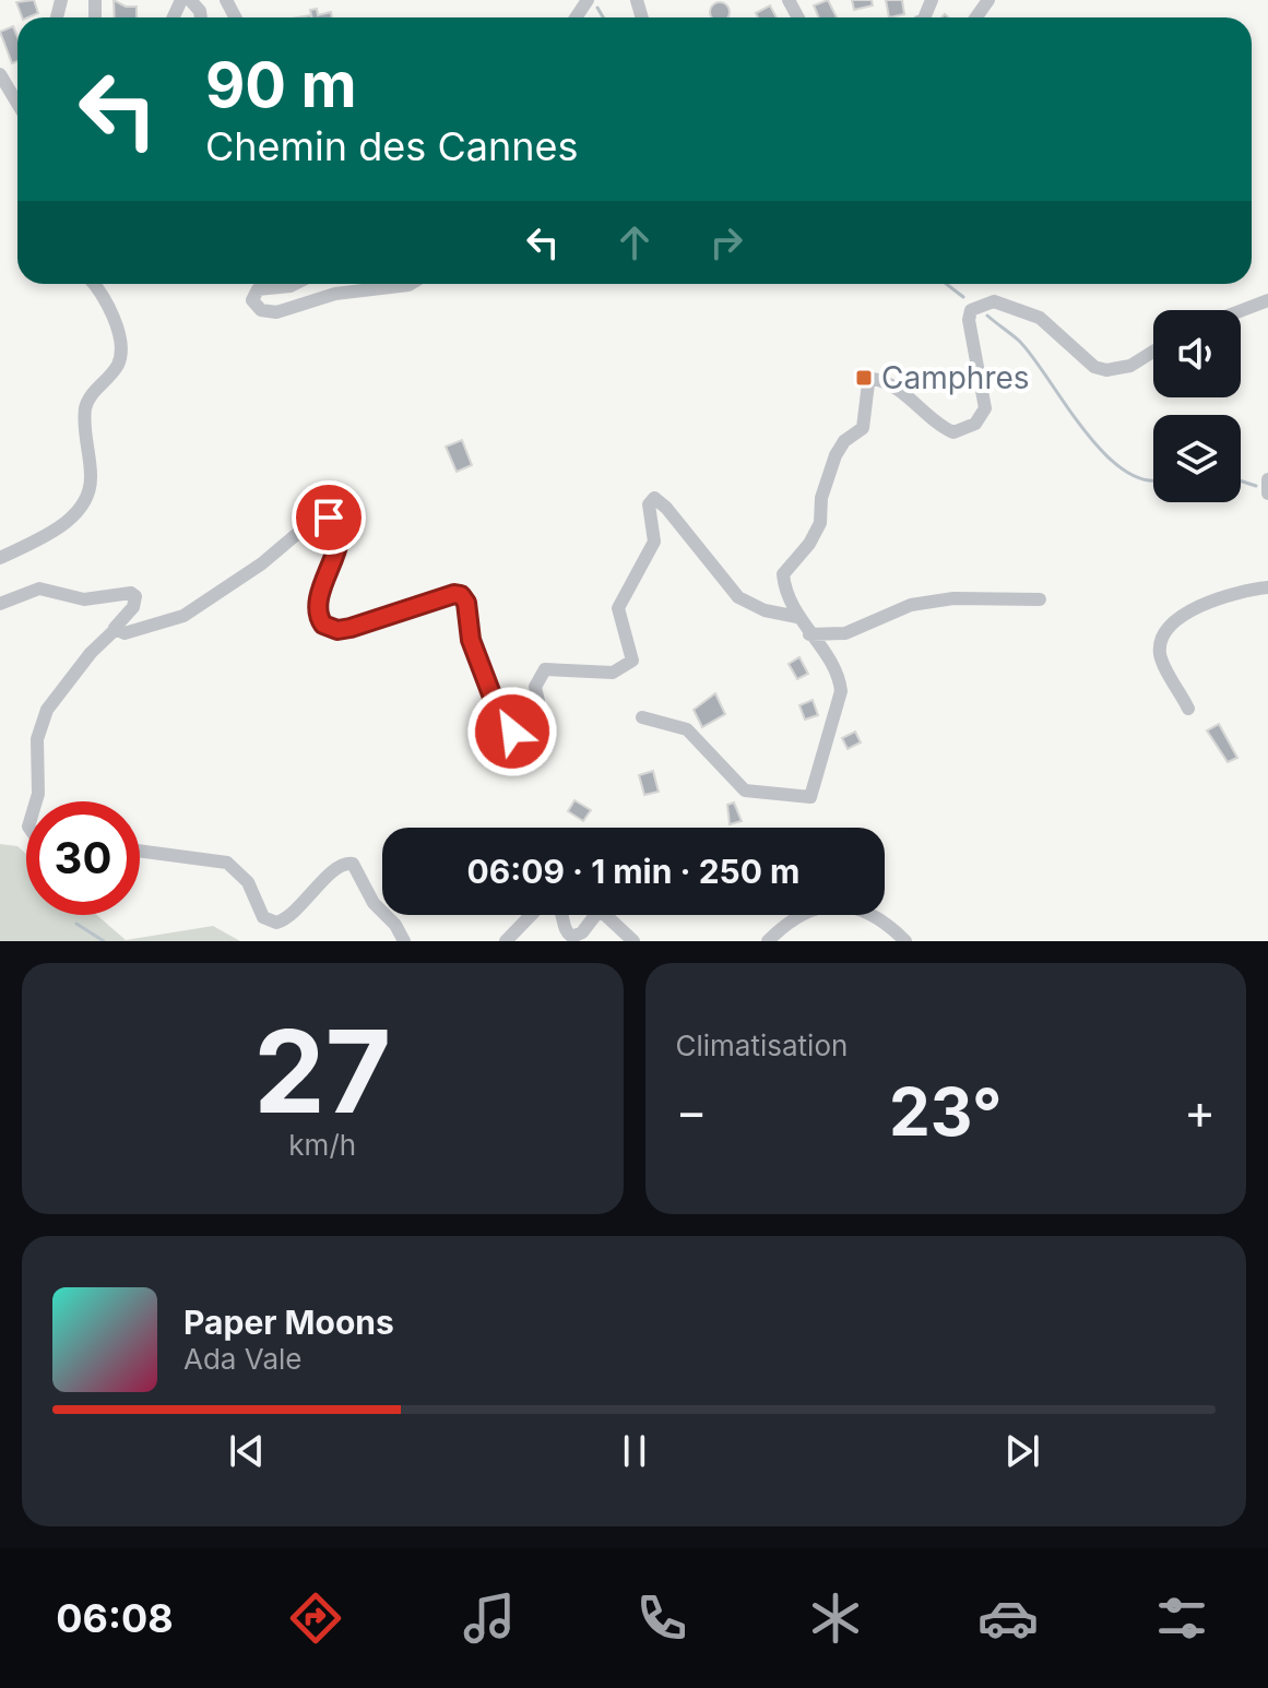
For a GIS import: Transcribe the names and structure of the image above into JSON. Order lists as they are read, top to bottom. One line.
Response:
{"places":{"transit":["Camphres"]},"page":{"turn":["90 m","Chemin des Cannes"],"limit":"30","trip":"06:09 · 1 min · 250 m","tile":[["27","km/h"],"Climatisation"],"heat":["−","23°","+"],"song":["Paper Moons","Ada Vale"],"tabs":"06:08"}}
